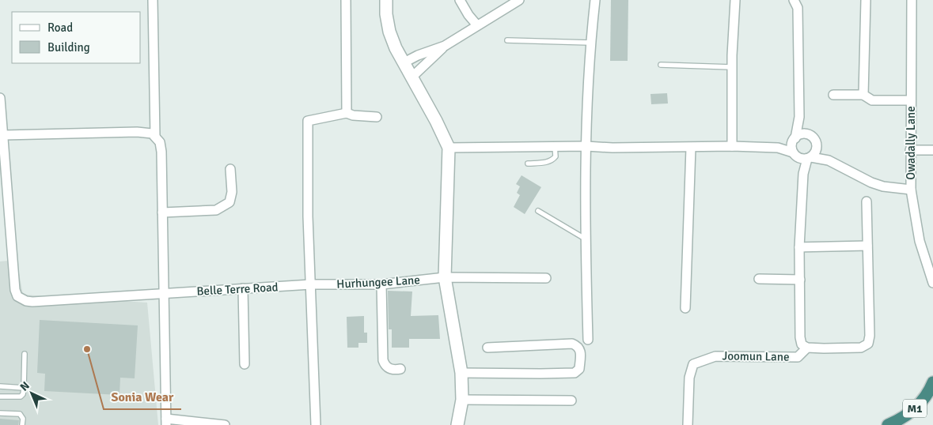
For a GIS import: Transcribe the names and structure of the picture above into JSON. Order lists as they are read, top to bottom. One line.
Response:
{"streets":{"highway":["M1"],"street":["Owadally Lane","Hurhungee Lane","Belle Terre Road","Joomun Lane"]},"crossings":[["Hurhungee Lane","Belle Terre Road"]],"places":["Sonia Wear"],"legend":["Road","Building"],"north":"top left"}
